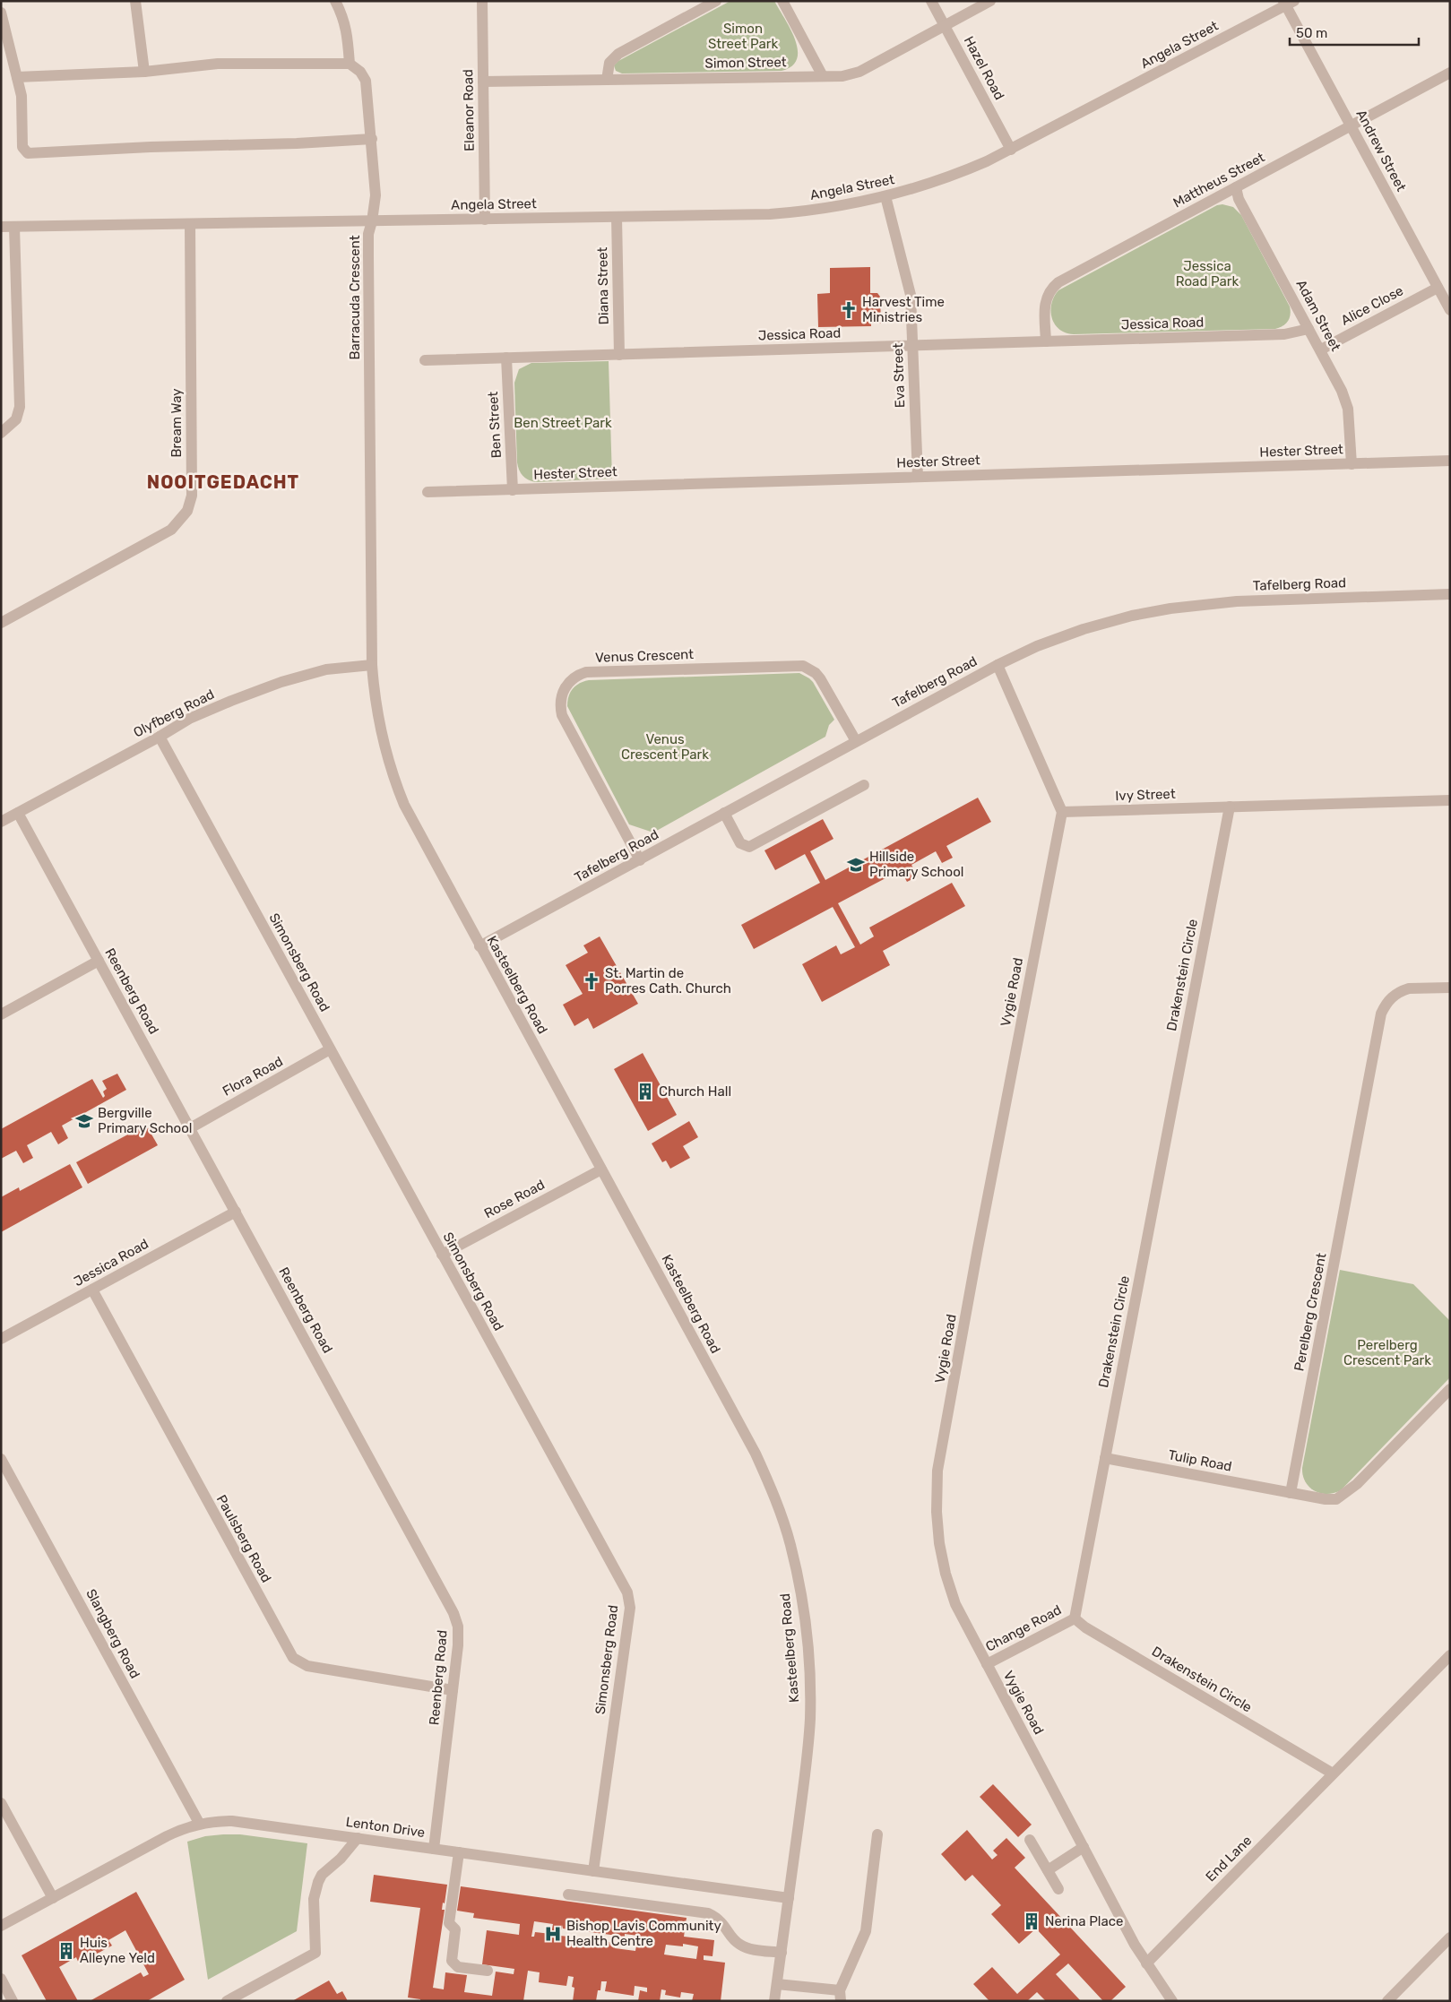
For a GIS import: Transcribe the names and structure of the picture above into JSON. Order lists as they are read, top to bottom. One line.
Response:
{"streets":{"street":["Angela Street","Simon Street","Hazel Road","Eleanor Road","Andrew Street","Mattheus Street","Diana Street","Barracuda Crescent","Alice Close","Adam Street","Jessica Road","Eva Street","Bream Way","Ben Street","Hester Street","Tafelberg Road","Venus Crescent","Olyfberg Road","Ivy Street","Simonsberg Road","Drakenstein Circle","Kasteelberg Road","Reenberg Road","Vygie Road","Flora Road","Rose Road","Perelberg Crescent","Tulip Road","Paulsberg Road","Change Road","Slangberg Road","Lenton Drive","End Lane"]},"crossings":[["Angela Street","Hazel Road"],["Angela Street","Eleanor Road"],["Angela Street","Andrew Street"],["Angela Street","Diana Street"],["Angela Street","Barracuda Crescent"],["Angela Street","Eva Street"],["Simon Street","Hazel Road"],["Simon Street","Eleanor Road"],["Andrew Street","Mattheus Street"],["Andrew Street","Alice Close"],["Mattheus Street","Adam Street"],["Mattheus Street","Jessica Road"],["Diana Street","Jessica Road"],["Barracuda Crescent","Bream Way"],["Barracuda Crescent","Olyfberg Road"],["Barracuda Crescent","Kasteelberg Road"],["Alice Close","Adam Street"],["Adam Street","Jessica Road"],["Adam Street","Hester Street"],["Jessica Road","Eva Street"],["Jessica Road","Ben Street"],["Jessica Road","Reenberg Road"],["Jessica Road","Paulsberg Road"],["Eva Street","Hester Street"],["Ben Street","Hester Street"],["Tafelberg Road","Venus Crescent"],["Tafelberg Road","Kasteelberg Road"],["Olyfberg Road","Simonsberg Road"],["Olyfberg Road","Kasteelberg Road"],["Olyfberg Road","Reenberg Road"],["Ivy Street","Drakenstein Circle"],["Ivy Street","Vygie Road"],["Simonsberg Road","Flora Road"],["Simonsberg Road","Rose Road"],["Simonsberg Road","Lenton Drive"],["Drakenstein Circle","Tulip Road"],["Drakenstein Circle","Change Road"],["Drakenstein Circle","End Lane"],["Kasteelberg Road","Rose Road"],["Kasteelberg Road","Lenton Drive"],["Reenberg Road","Flora Road"],["Reenberg Road","Paulsberg Road"],["Reenberg Road","Lenton Drive"],["Vygie Road","Change Road"],["Vygie Road","End Lane"],["Perelberg Crescent","Tulip Road"],["Slangberg Road","Lenton Drive"]],"districts":["NOOITGEDACHT"],"parks":["Simon Street Park","Jessica Road Park","Ben Street Park","Venus Crescent Park","Perelberg Crescent Park"],"places":{"church":["Harvest Time Ministries","St. Martin de Porres Cath. Church"],"school or university":["Hillside Primary School","Bergville Primary School"],"building":["Church Hall","Nerina Place","Huis Alleyne Yeld"],"hospital":["Bishop Lavis Community Health Centre"]},"scale_bar":"50 m"}
